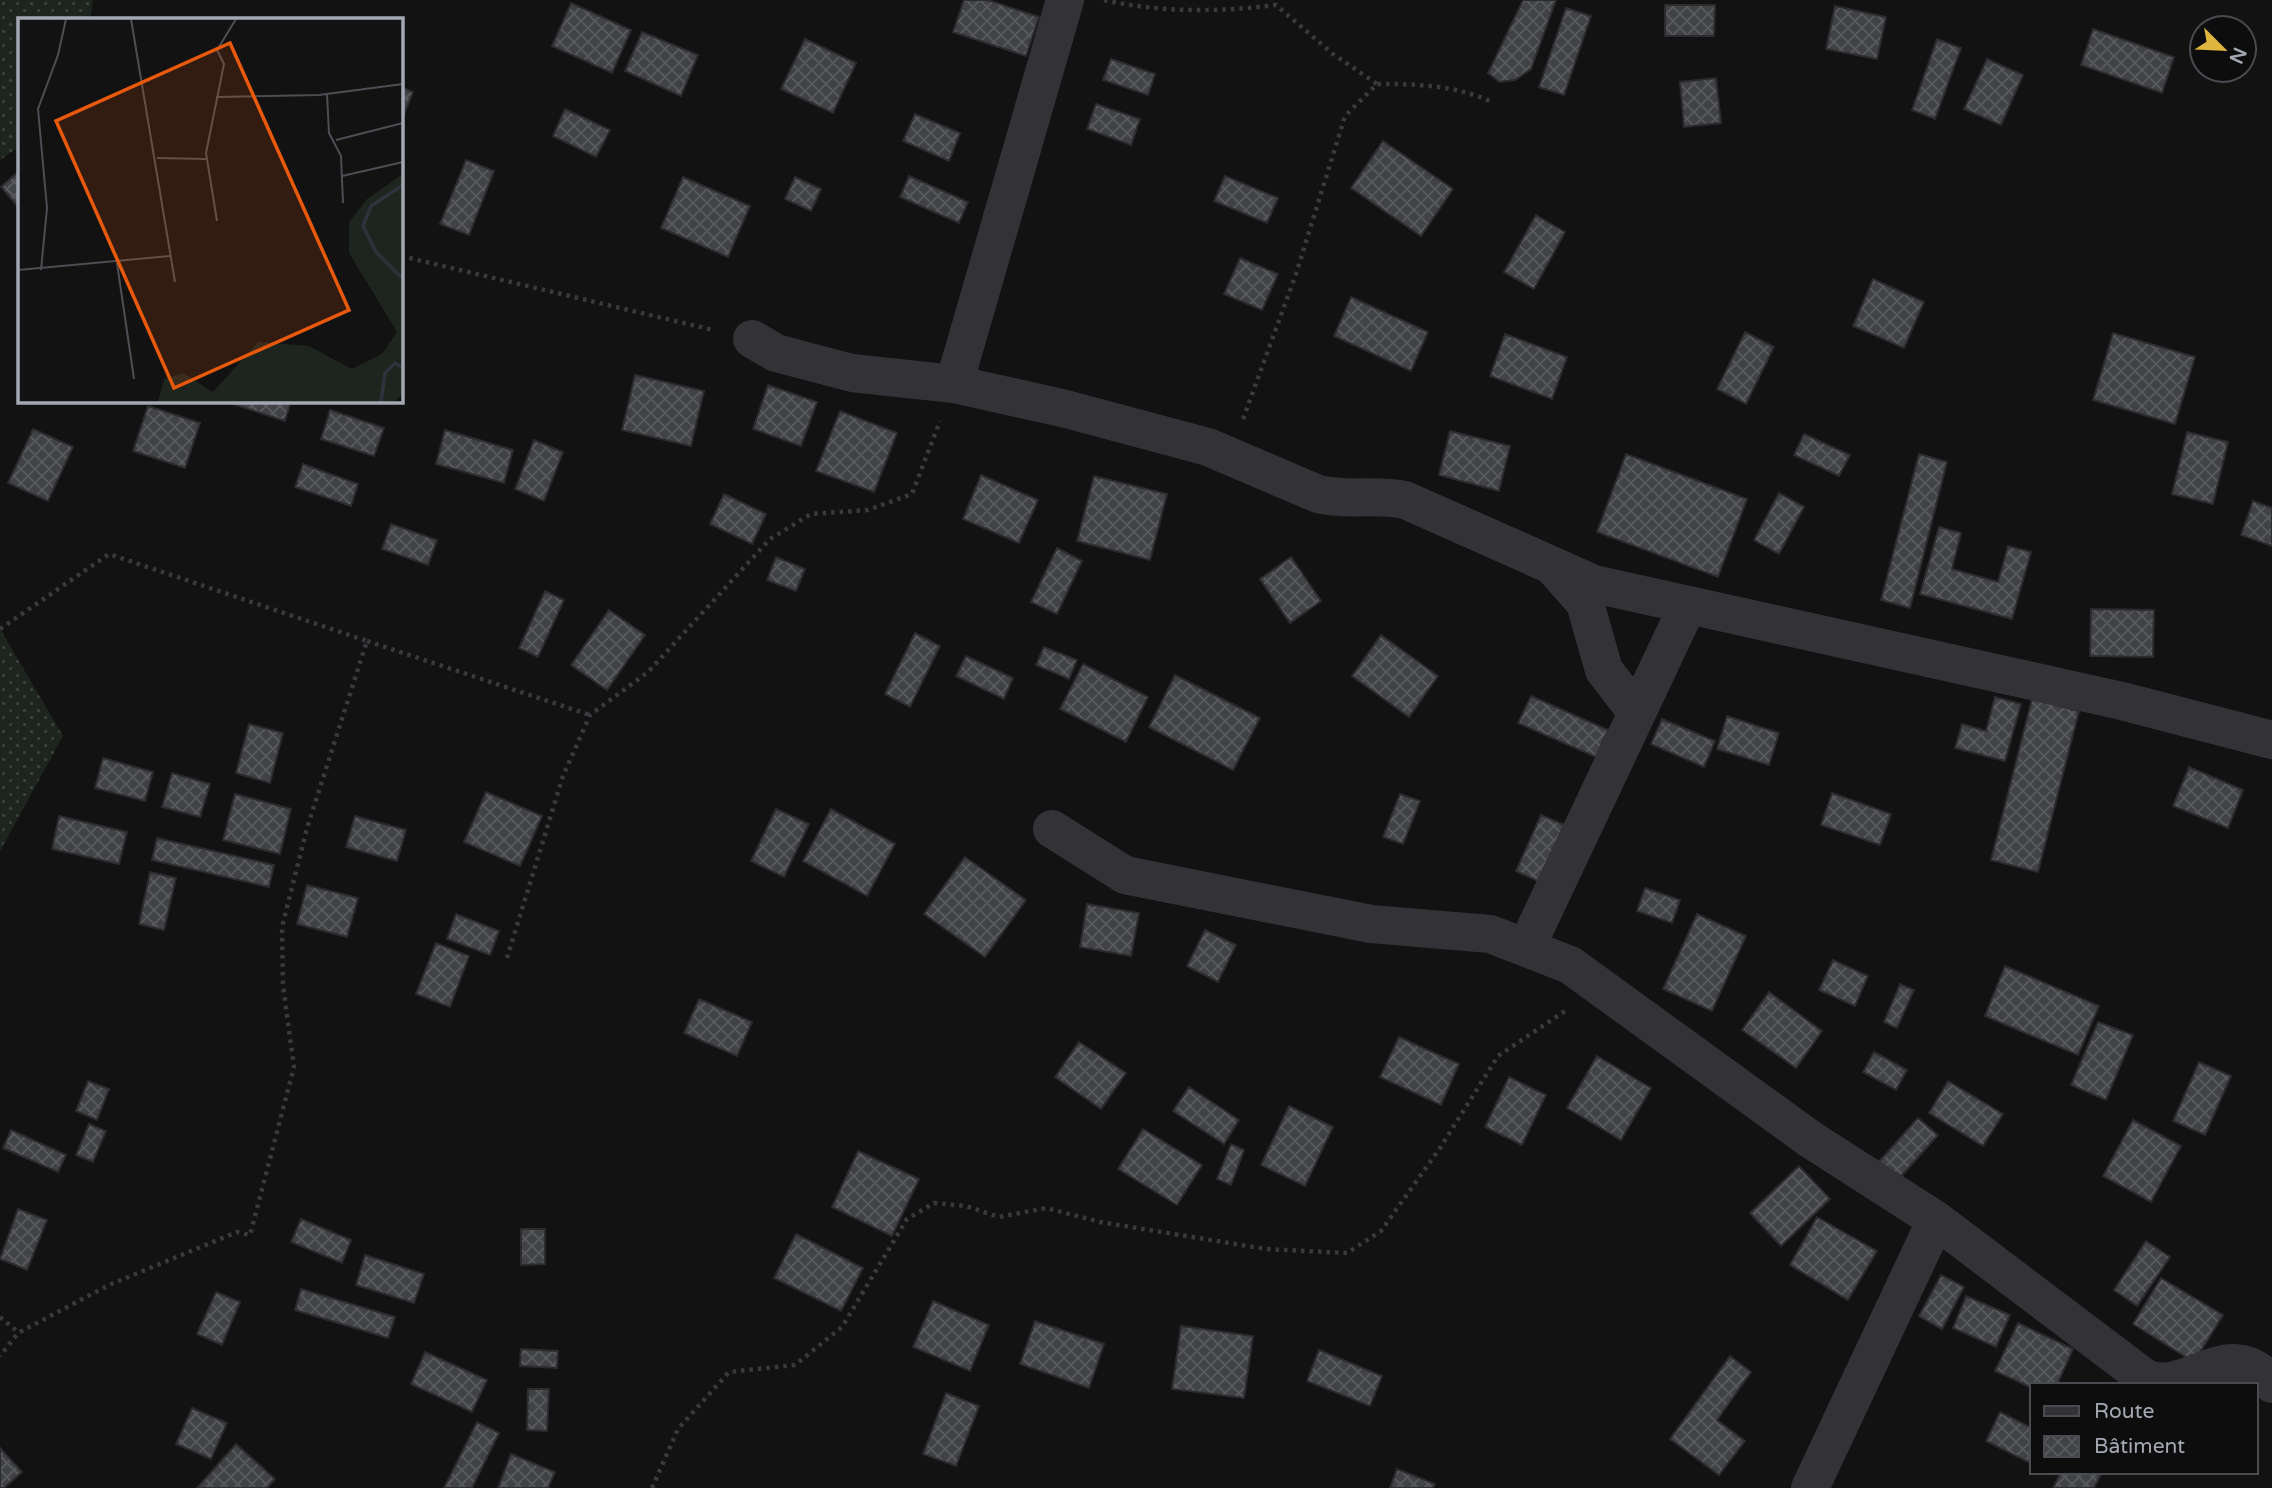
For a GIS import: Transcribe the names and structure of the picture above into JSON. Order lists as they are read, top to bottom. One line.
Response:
{"legend":["Route","Bâtiment"],"north":"bottom right"}
